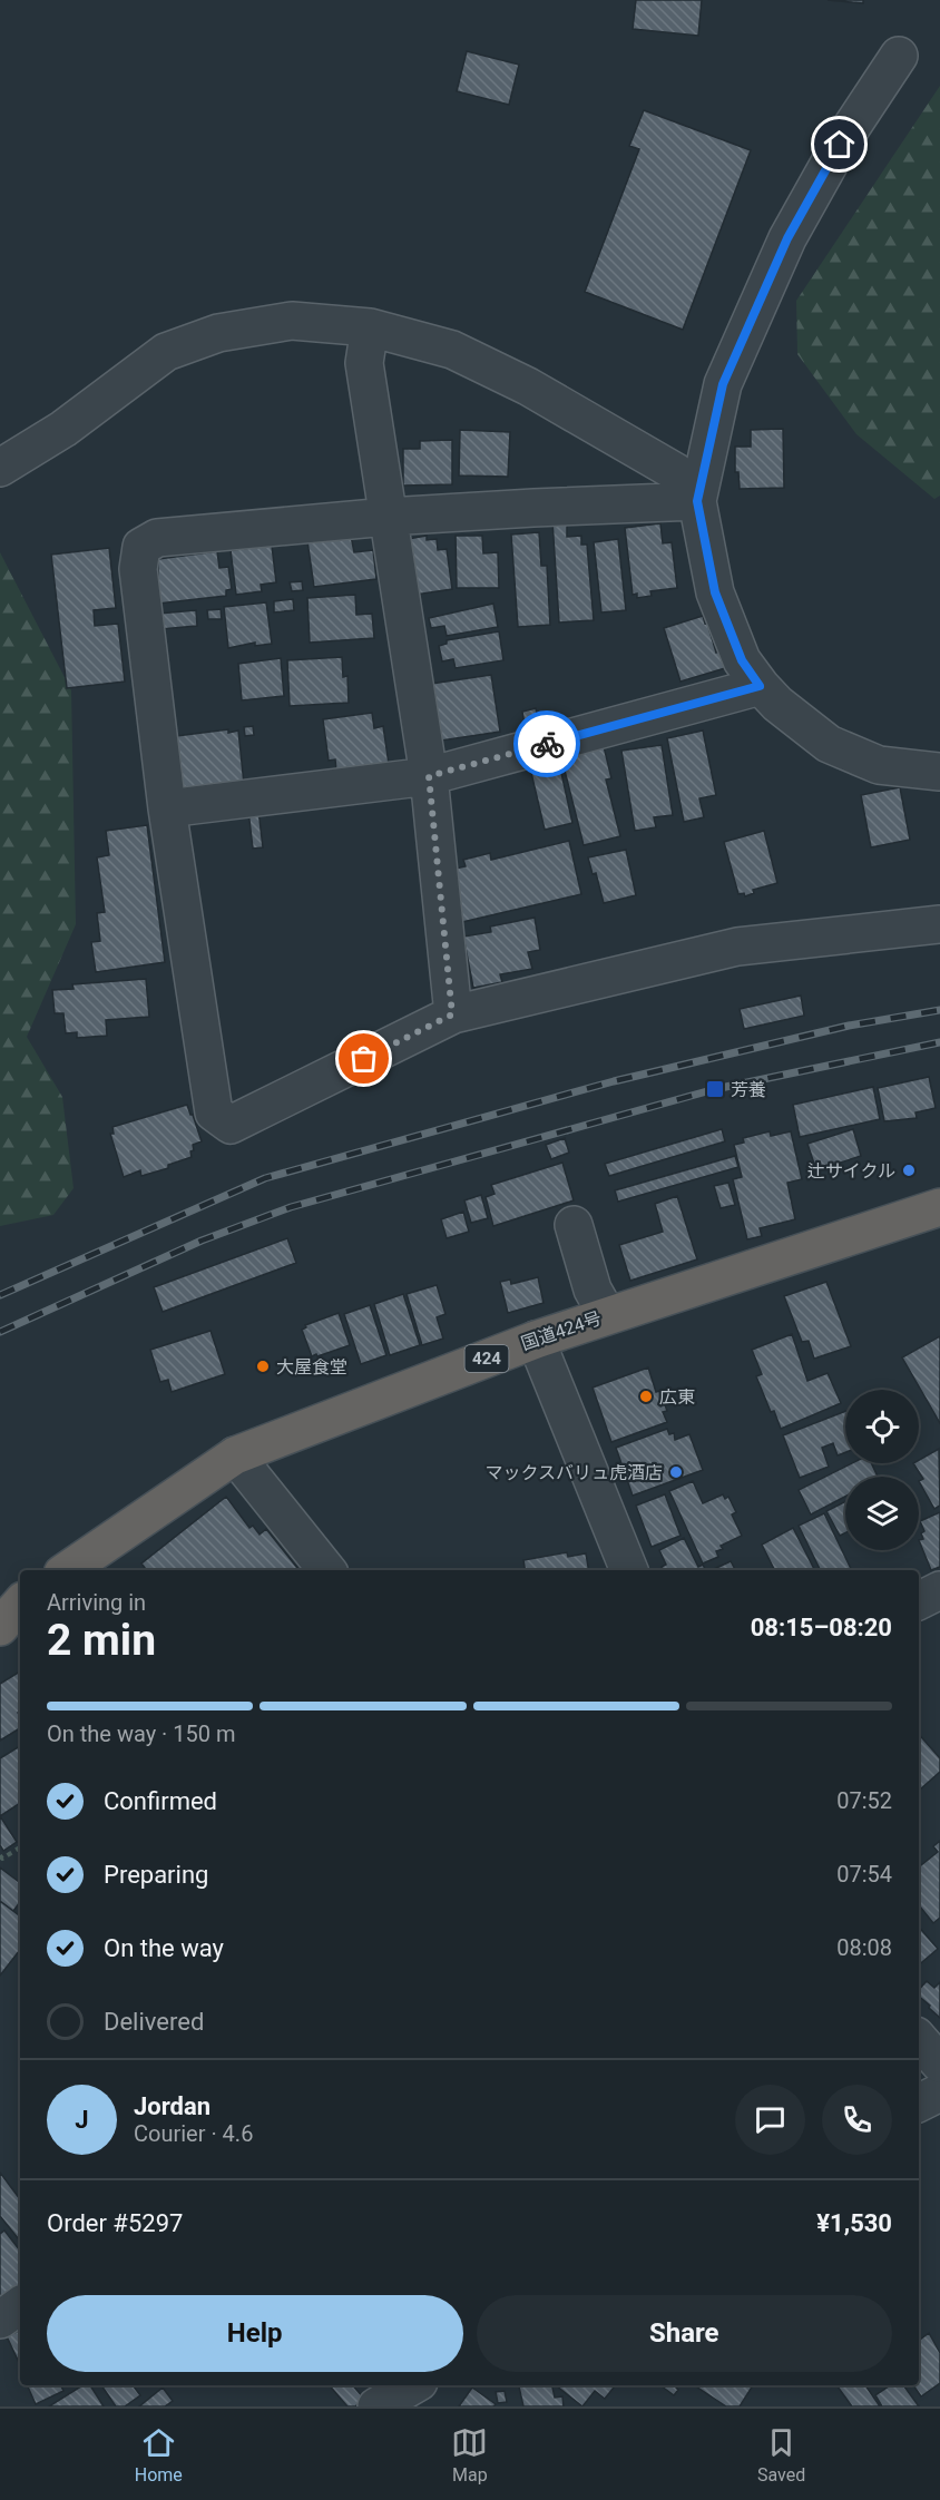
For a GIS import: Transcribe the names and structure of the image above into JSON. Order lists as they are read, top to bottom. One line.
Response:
{"streets":{"highway":["国道424号","424"]},"places":{"transit":["芳養"],"other":["辻サイクル","大屋食堂","広東","マックスバリュ虎酒店"]},"page":{"heading":["2 min","Arriving in","08:15–08:20"],"panel":["Jordan","Courier · 4.6","Order #5297","¥1,530"],"bar":"On the way · 150 m","list":[["Confirmed","07:52"],["Preparing","07:54"],["On the way","08:08"],"Delivered"],"round":"J","buttons":["Help","Share"],"tabs":["Home","Map","Saved"]}}
